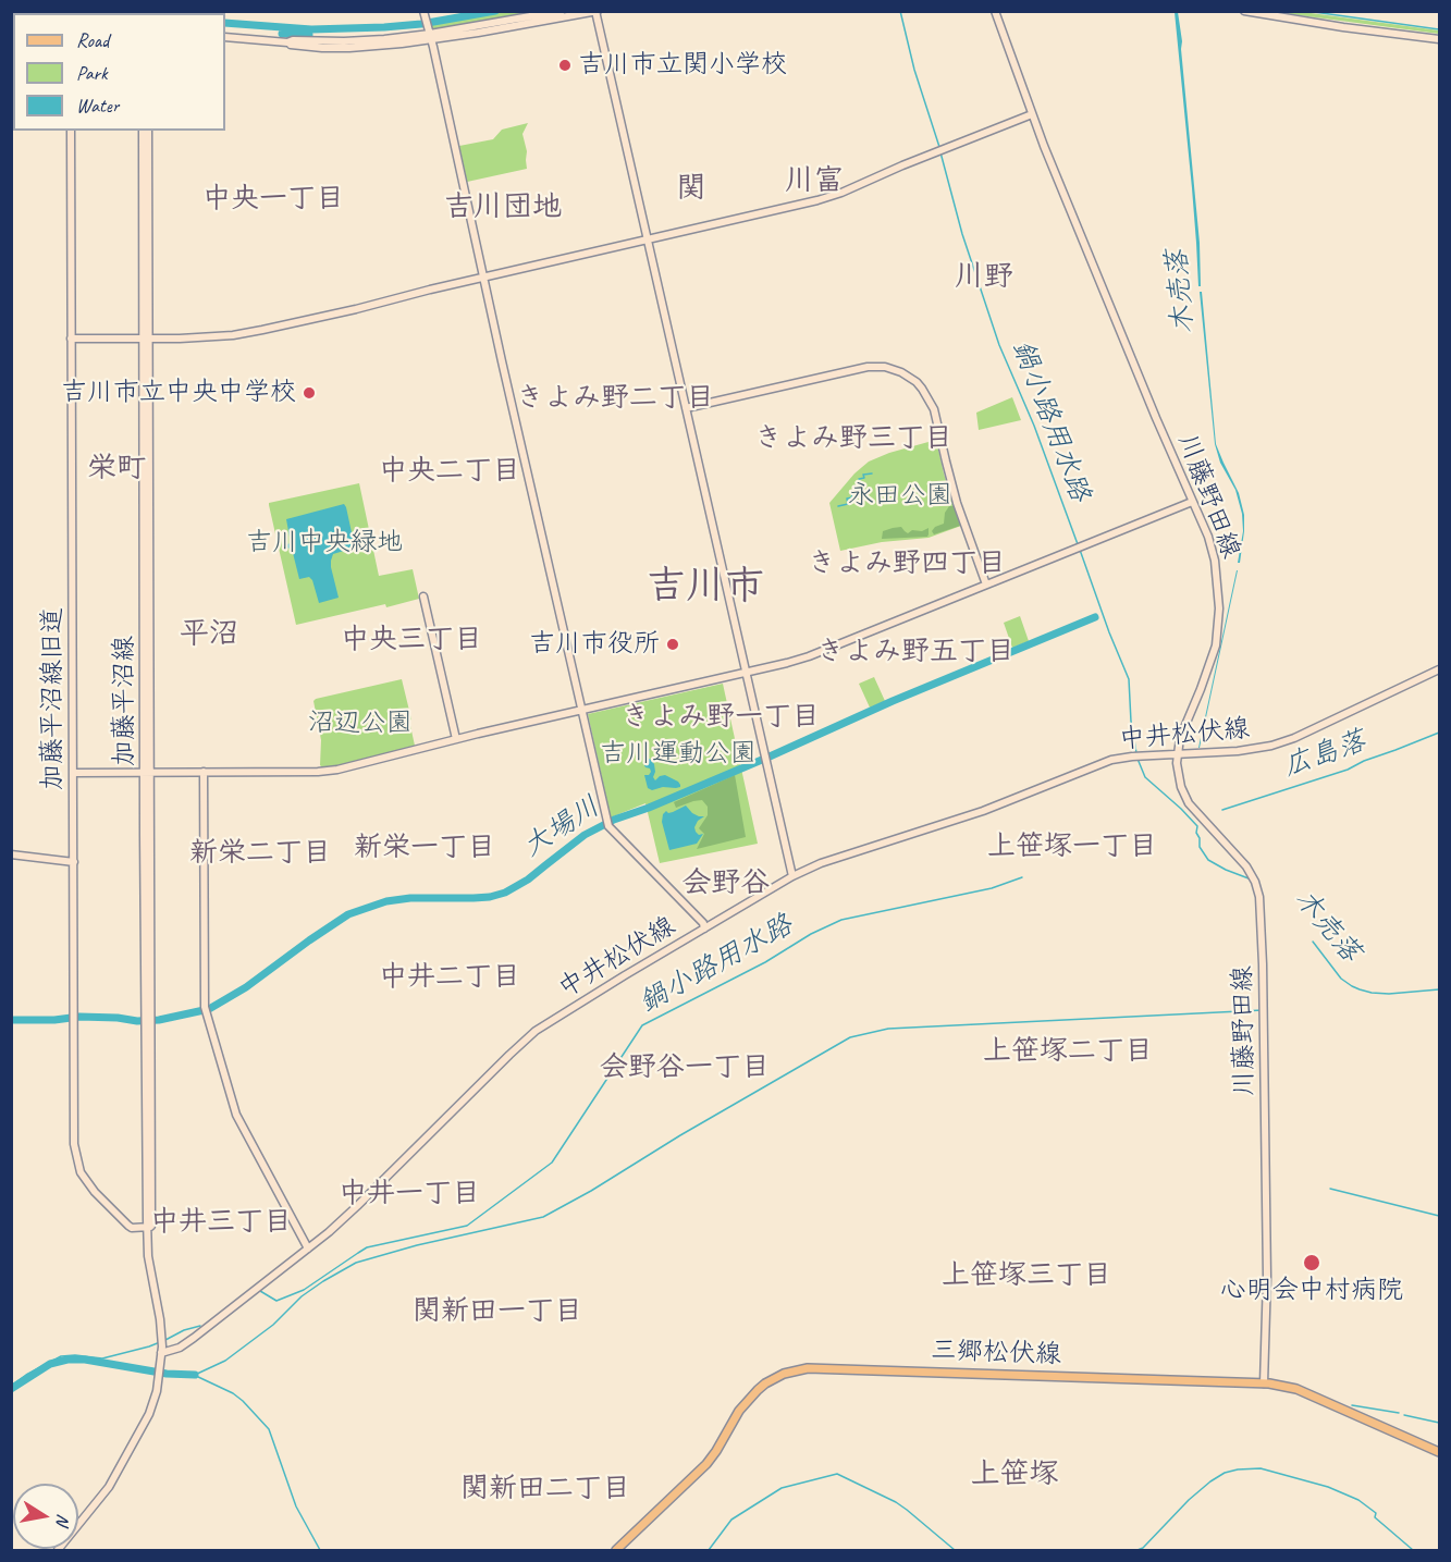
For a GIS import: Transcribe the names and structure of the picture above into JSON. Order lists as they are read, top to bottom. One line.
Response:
{"streets":{"main road":["三郷松伏線"],"street":["川藤野田線","加藤平沼線旧道","加藤平沼線","中井松伏線"]},"crossings":[["川藤野田線","中井松伏線"],["川藤野田線","三郷松伏線"],["加藤平沼線旧道","加藤平沼線"],["加藤平沼線","中井松伏線"]],"districts":["川富","関","中央一丁目","吉川団地","川野","きよみ野二丁目","きよみ野三丁目","栄町","中央二丁目","きよみ野四丁目","吉川市","平沼","中央三丁目","きよみ野五丁目","きよみ野一丁目","上笹塚一丁目","新栄一丁目","新栄二丁目","会野谷","中井二丁目","上笹塚二丁目","会野谷一丁目","中井一丁目","中井三丁目","上笹塚三丁目","関新田一丁目","上笹塚","関新田二丁目"],"water":["木売落","鍋小路用水路","広島落","大場川"],"parks":["永田公園","吉川中央緑地","沼辺公園","吉川運動公園"],"places":["吉川市立関小学校","吉川市立中央中学校","吉川市役所","心明会中村病院"],"legend":["Road","Park","Water"],"north":"right"}
